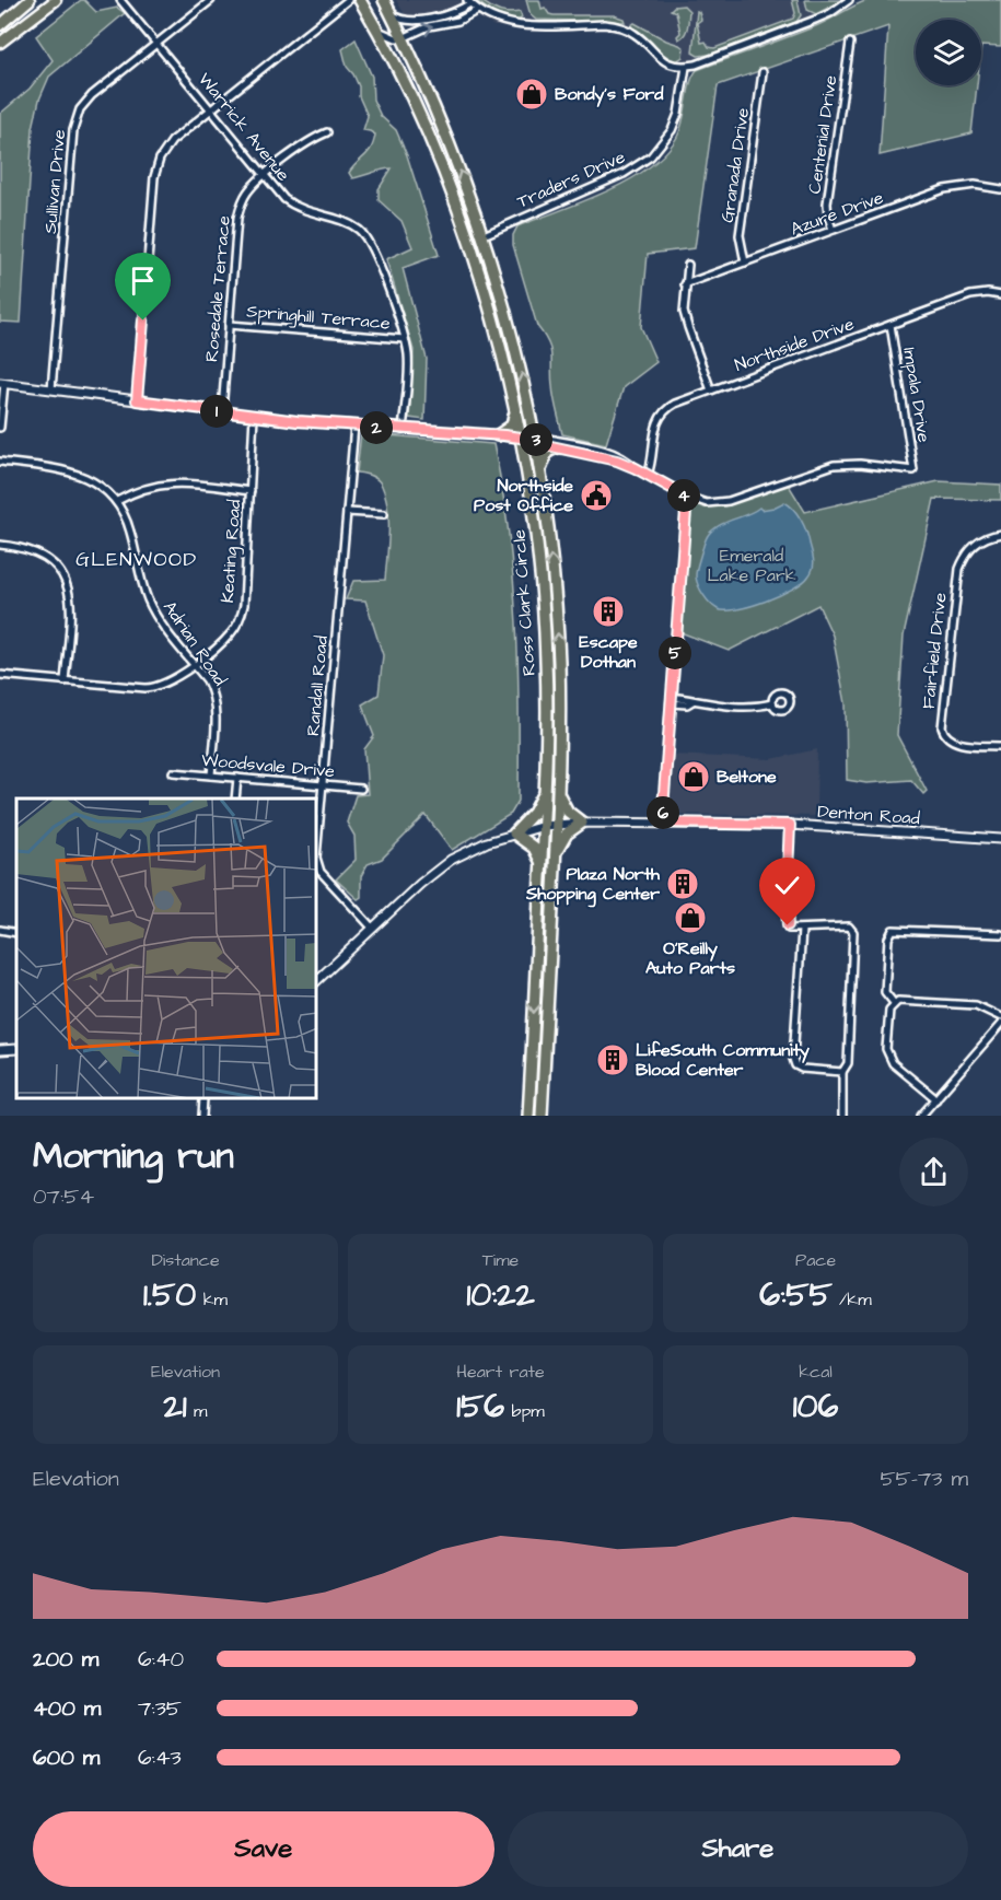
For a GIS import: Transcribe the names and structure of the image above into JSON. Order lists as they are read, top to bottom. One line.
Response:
{"streets":{"highway":["Ross Clark Circle"],"street":["Warrick Avenue","Centenial Drive","Granada Drive","Traders Drive","Sullivan Drive","Azure Drive","Rosedale Terrace","Springhill Terrace","Northside Drive","Impala Drive","Keating Road","Adrian Road","Fairfield Drive","Randall Road","Woodsvale Drive","Denton Road"]},"crossings":[["Warrick Avenue","Sullivan Drive"],["Warrick Avenue","Rosedale Terrace"],["Warrick Avenue","Springhill Terrace"],["Centenial Drive","Azure Drive"],["Granada Drive","Azure Drive"],["Traders Drive","Ross Clark Circle"],["Rosedale Terrace","Springhill Terrace"],["Northside Drive","Impala Drive"],["Keating Road","Adrian Road"],["Ross Clark Circle","Denton Road"],["Adrian Road","Woodsvale Drive"],["Randall Road","Woodsvale Drive"],["Randall Road","Denton Road"]],"districts":["GLENWOOD"],"parks":["Emerald Lake Park"],"places":{"shop":["Bondy's Ford","Beltone","O'Reilly Auto Parts"],"public building":["Northside Post Office"],"building":["Escape Dothan","Plaza North Shopping Center","LifeSouth Community Blood Center"]},"page":{"pins":["1","2","3","4","5","6"],"heading":["Morning run","07:54"],"stats":[["Distance","1.50 km"],["Time","10:22"],["Pace","6:55 /km"],["Elevation","21 m"],["Heart rate","156 bpm"],["kcal","106"]],"chart":["Elevation","55–73 m"],"list":[{"name":"200 m","note":"6:40"},{"name":"400 m","note":"7:35"},{"name":"600 m","note":"6:43"}],"buttons":["Save","Share"]}}
